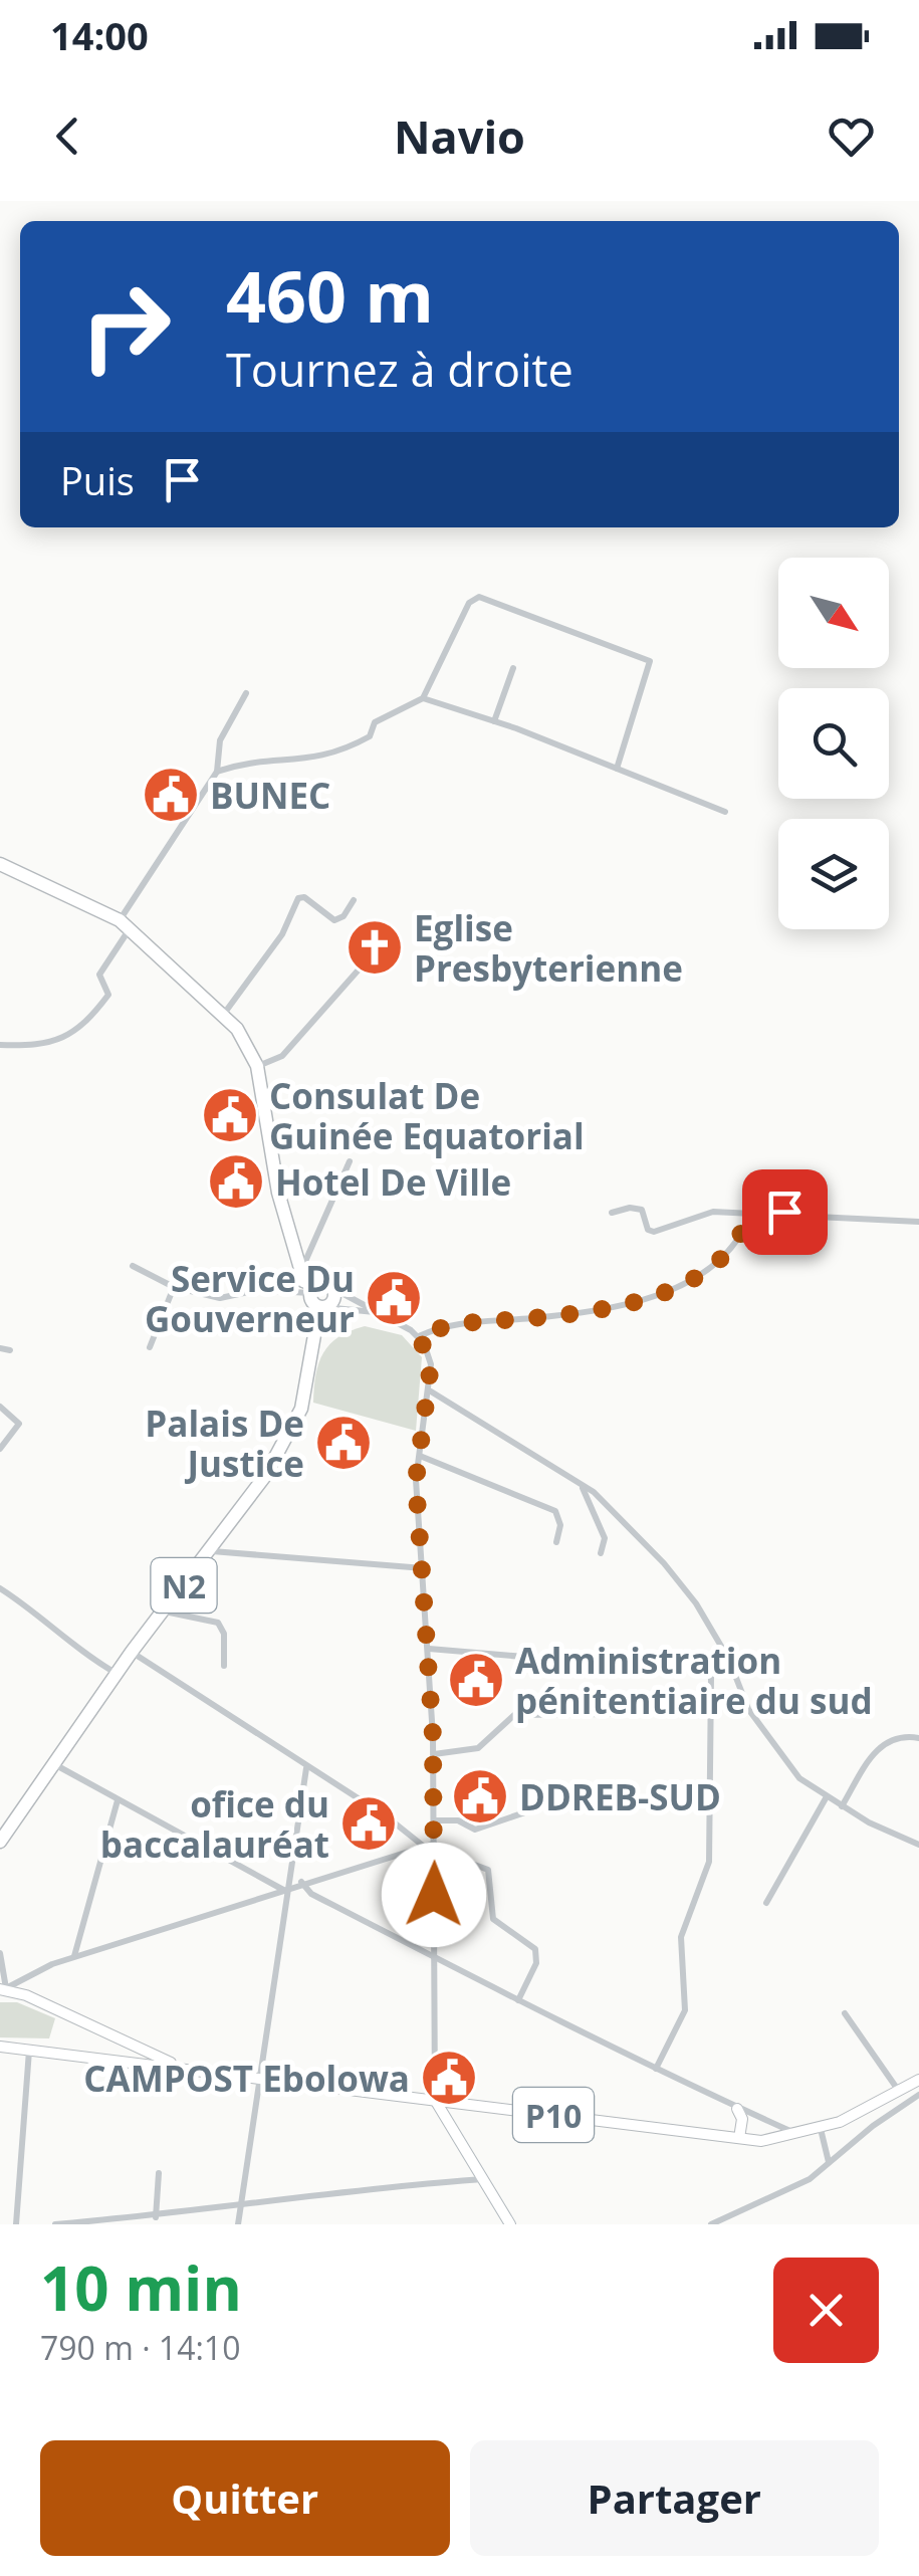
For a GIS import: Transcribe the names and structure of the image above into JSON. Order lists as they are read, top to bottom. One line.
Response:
{"streets":{"highway":["N2"],"main road":["P10"]},"places":{"public building":["BUNEC","Consulat De Guinée Equatorial","Hotel De Ville","Service Du Gouverneur","Palais De Justice","Administration pénitentiaire du sud","DDREB-SUD","ofice du baccalauréat","CAMPOST Ebolowa"],"church":["Eglise Presbyterienne"]},"north":"bottom right","page":{"status":"14:00","header":"Navio","turn":["460 m","Tournez à droite"],"then":"Puis","heading":["10 min","790 m · 14:10"],"buttons":["Quitter","Partager"]}}
